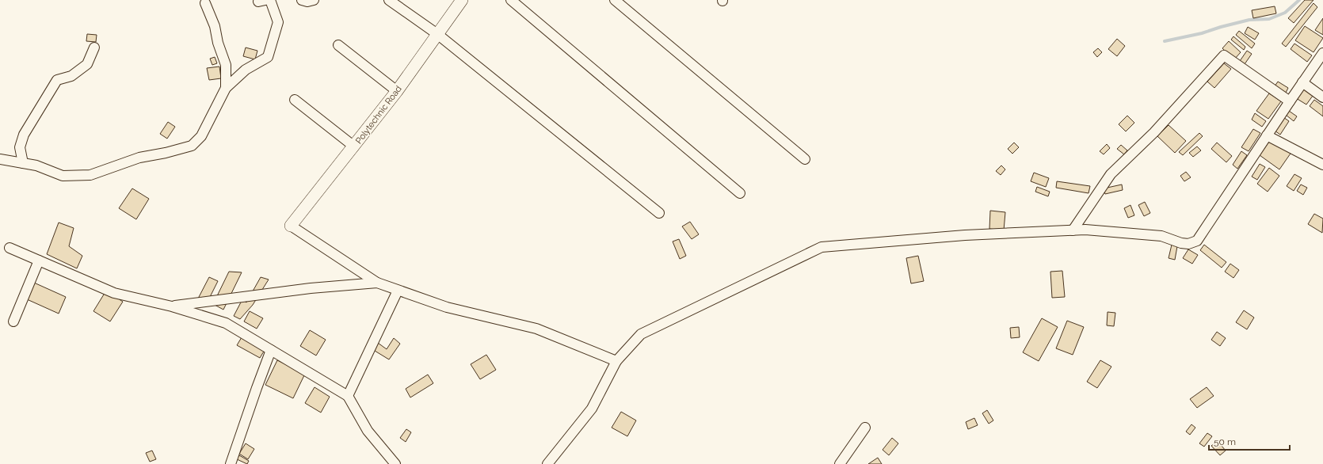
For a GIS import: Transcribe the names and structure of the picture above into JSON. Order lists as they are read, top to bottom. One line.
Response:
{"streets":{"street":["Polytechnic Road"]},"scale_bar":"50 m"}
